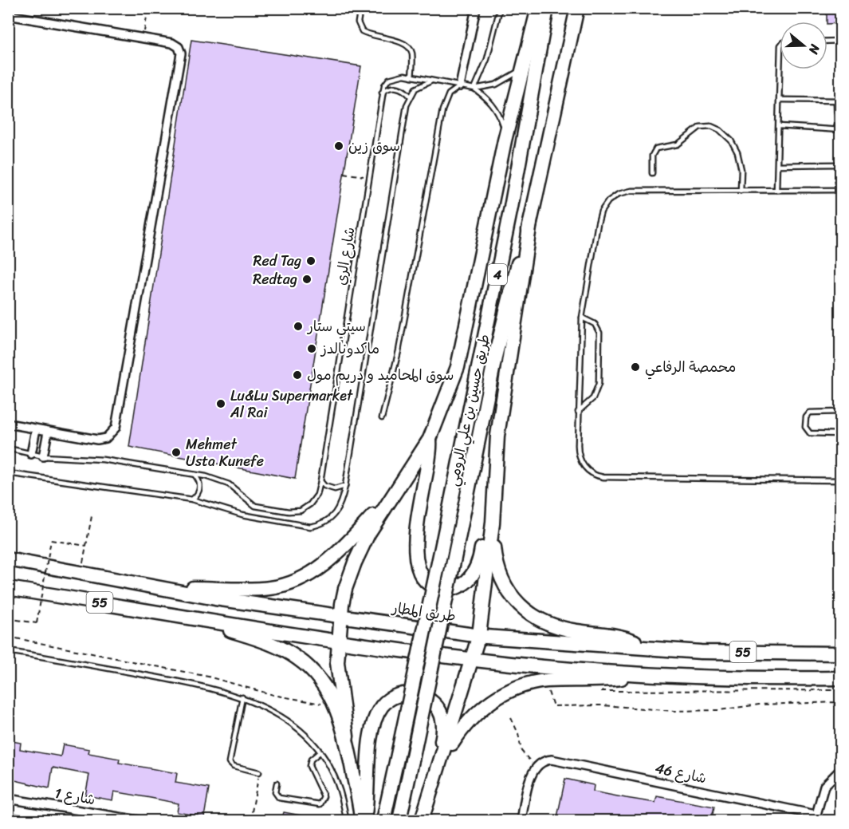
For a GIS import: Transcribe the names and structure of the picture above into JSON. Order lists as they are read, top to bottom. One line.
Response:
{"streets":{"highway":["4","طريق حسين بن علي الرومي","55","طريق المطار"],"street":["شارع 46","شارع 1"],"lane":["شارع الري"]},"places":["سوق زين","Red Tag","Redtag","سيتي ستار","ماكدونالدز","محمصة الرفاعي","سوق المحاميد و دريم مول","Lu&Lu Supermarket Al Rai","Mehmet Usta Kunefe"],"north":"right"}
